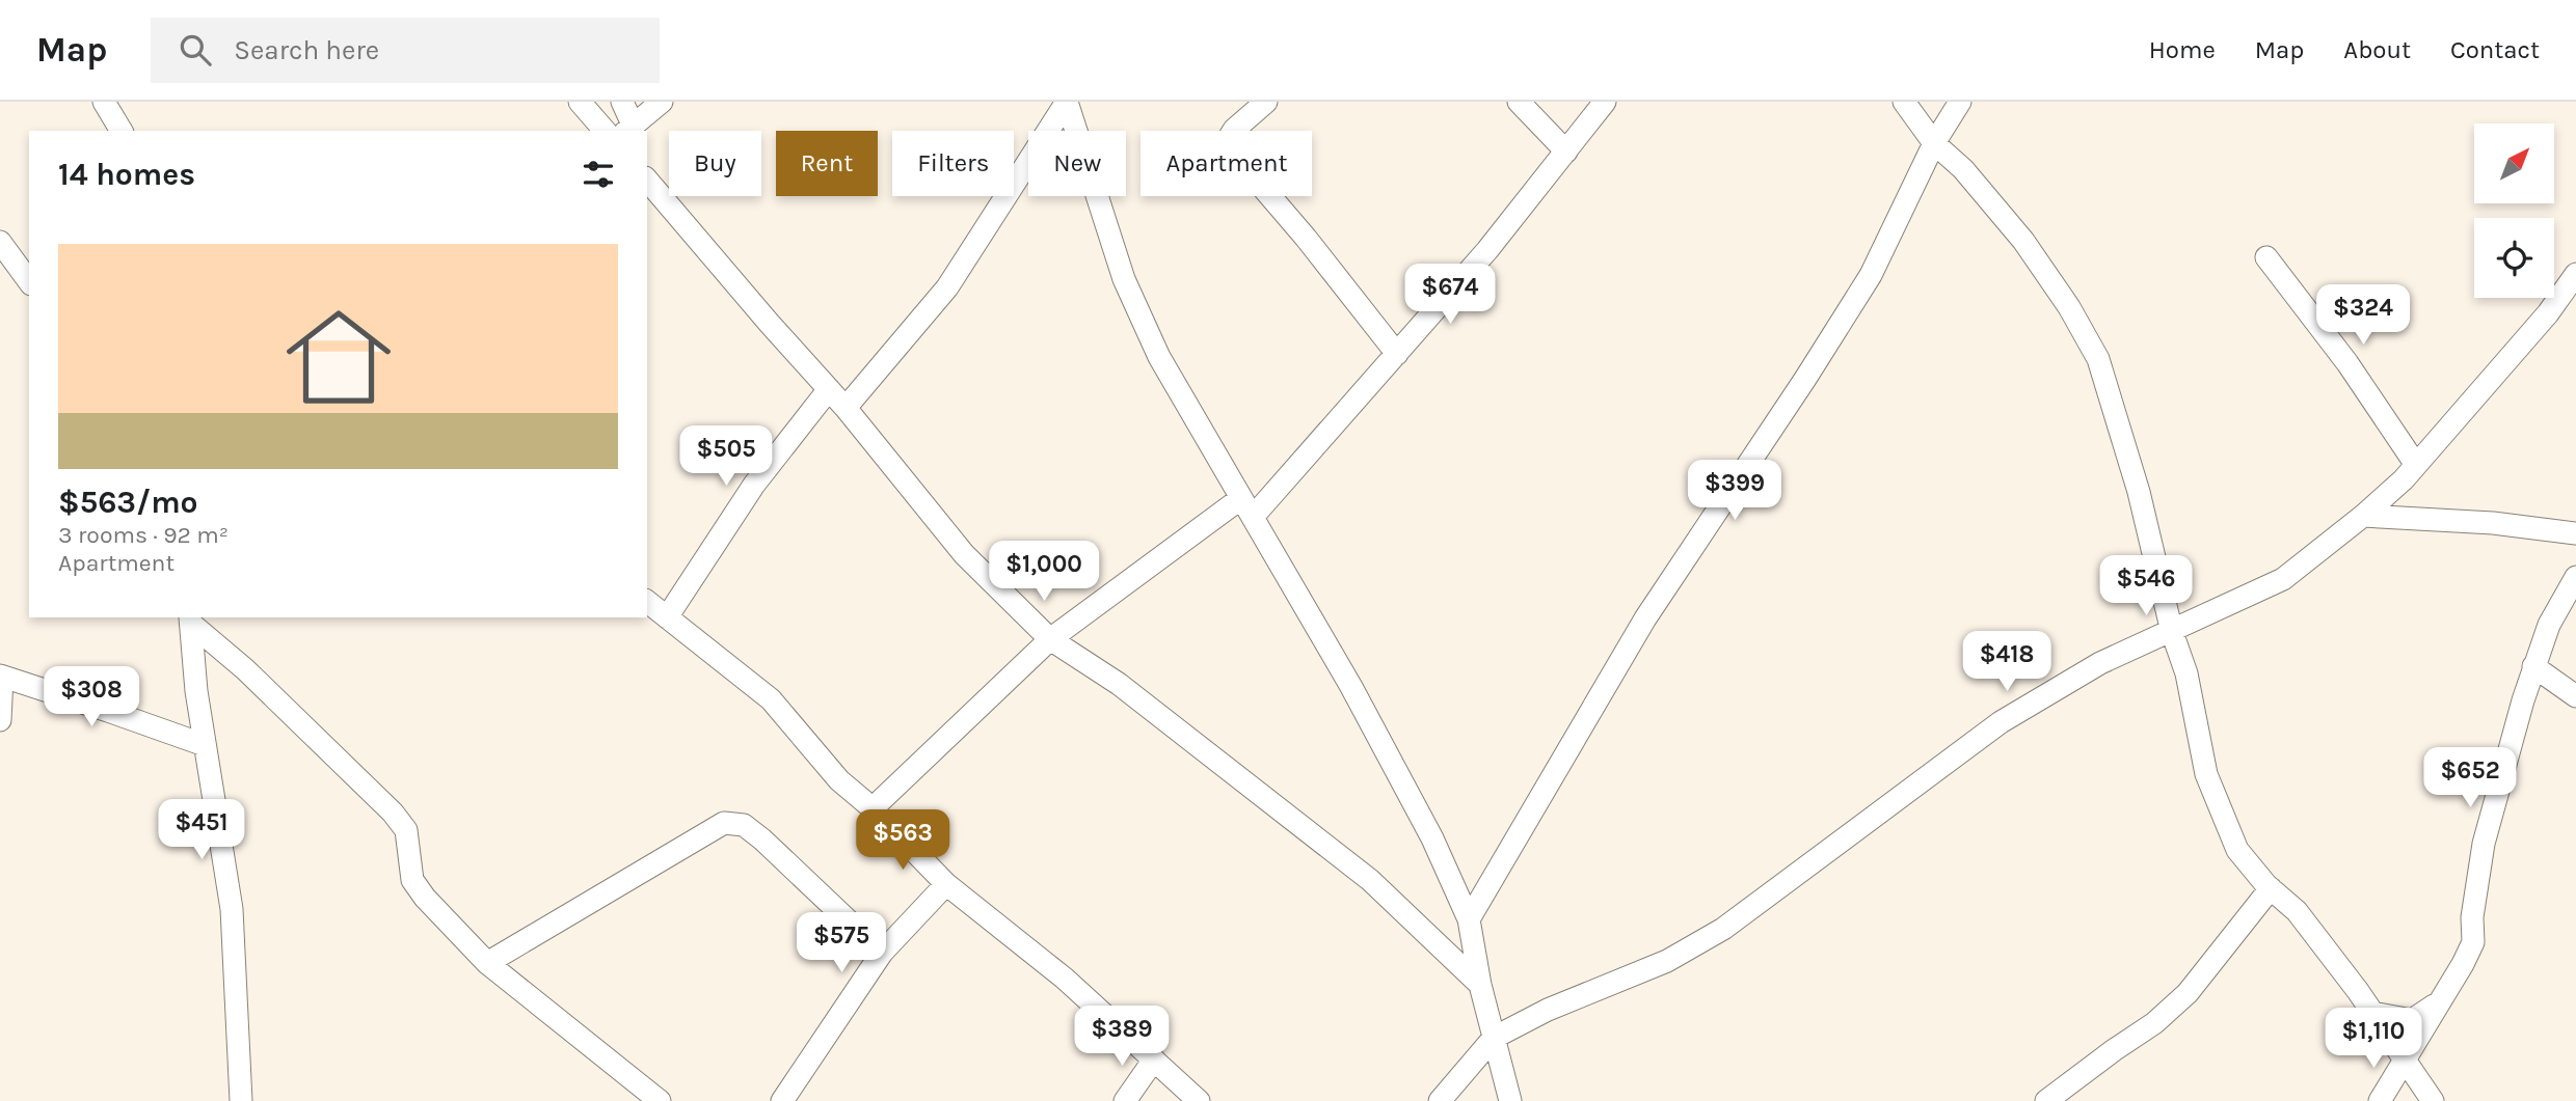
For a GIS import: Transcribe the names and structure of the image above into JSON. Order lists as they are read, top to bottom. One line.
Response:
{"north":"top right","page":{"header":"Map","search":"Search here","nav":["Home","Map","About","Contact"],"chip":["Buy","Rent","Filters","New","Apartment"],"heading":"14 homes","list":[{"name":"$563/mo","note":"3 rooms · 92 m² · Apartment"}],"price":["$674","$324","$505","$399","$1,000","$546","$418","$308","$652","$451","$563","$575","$389","$1,110"]}}
